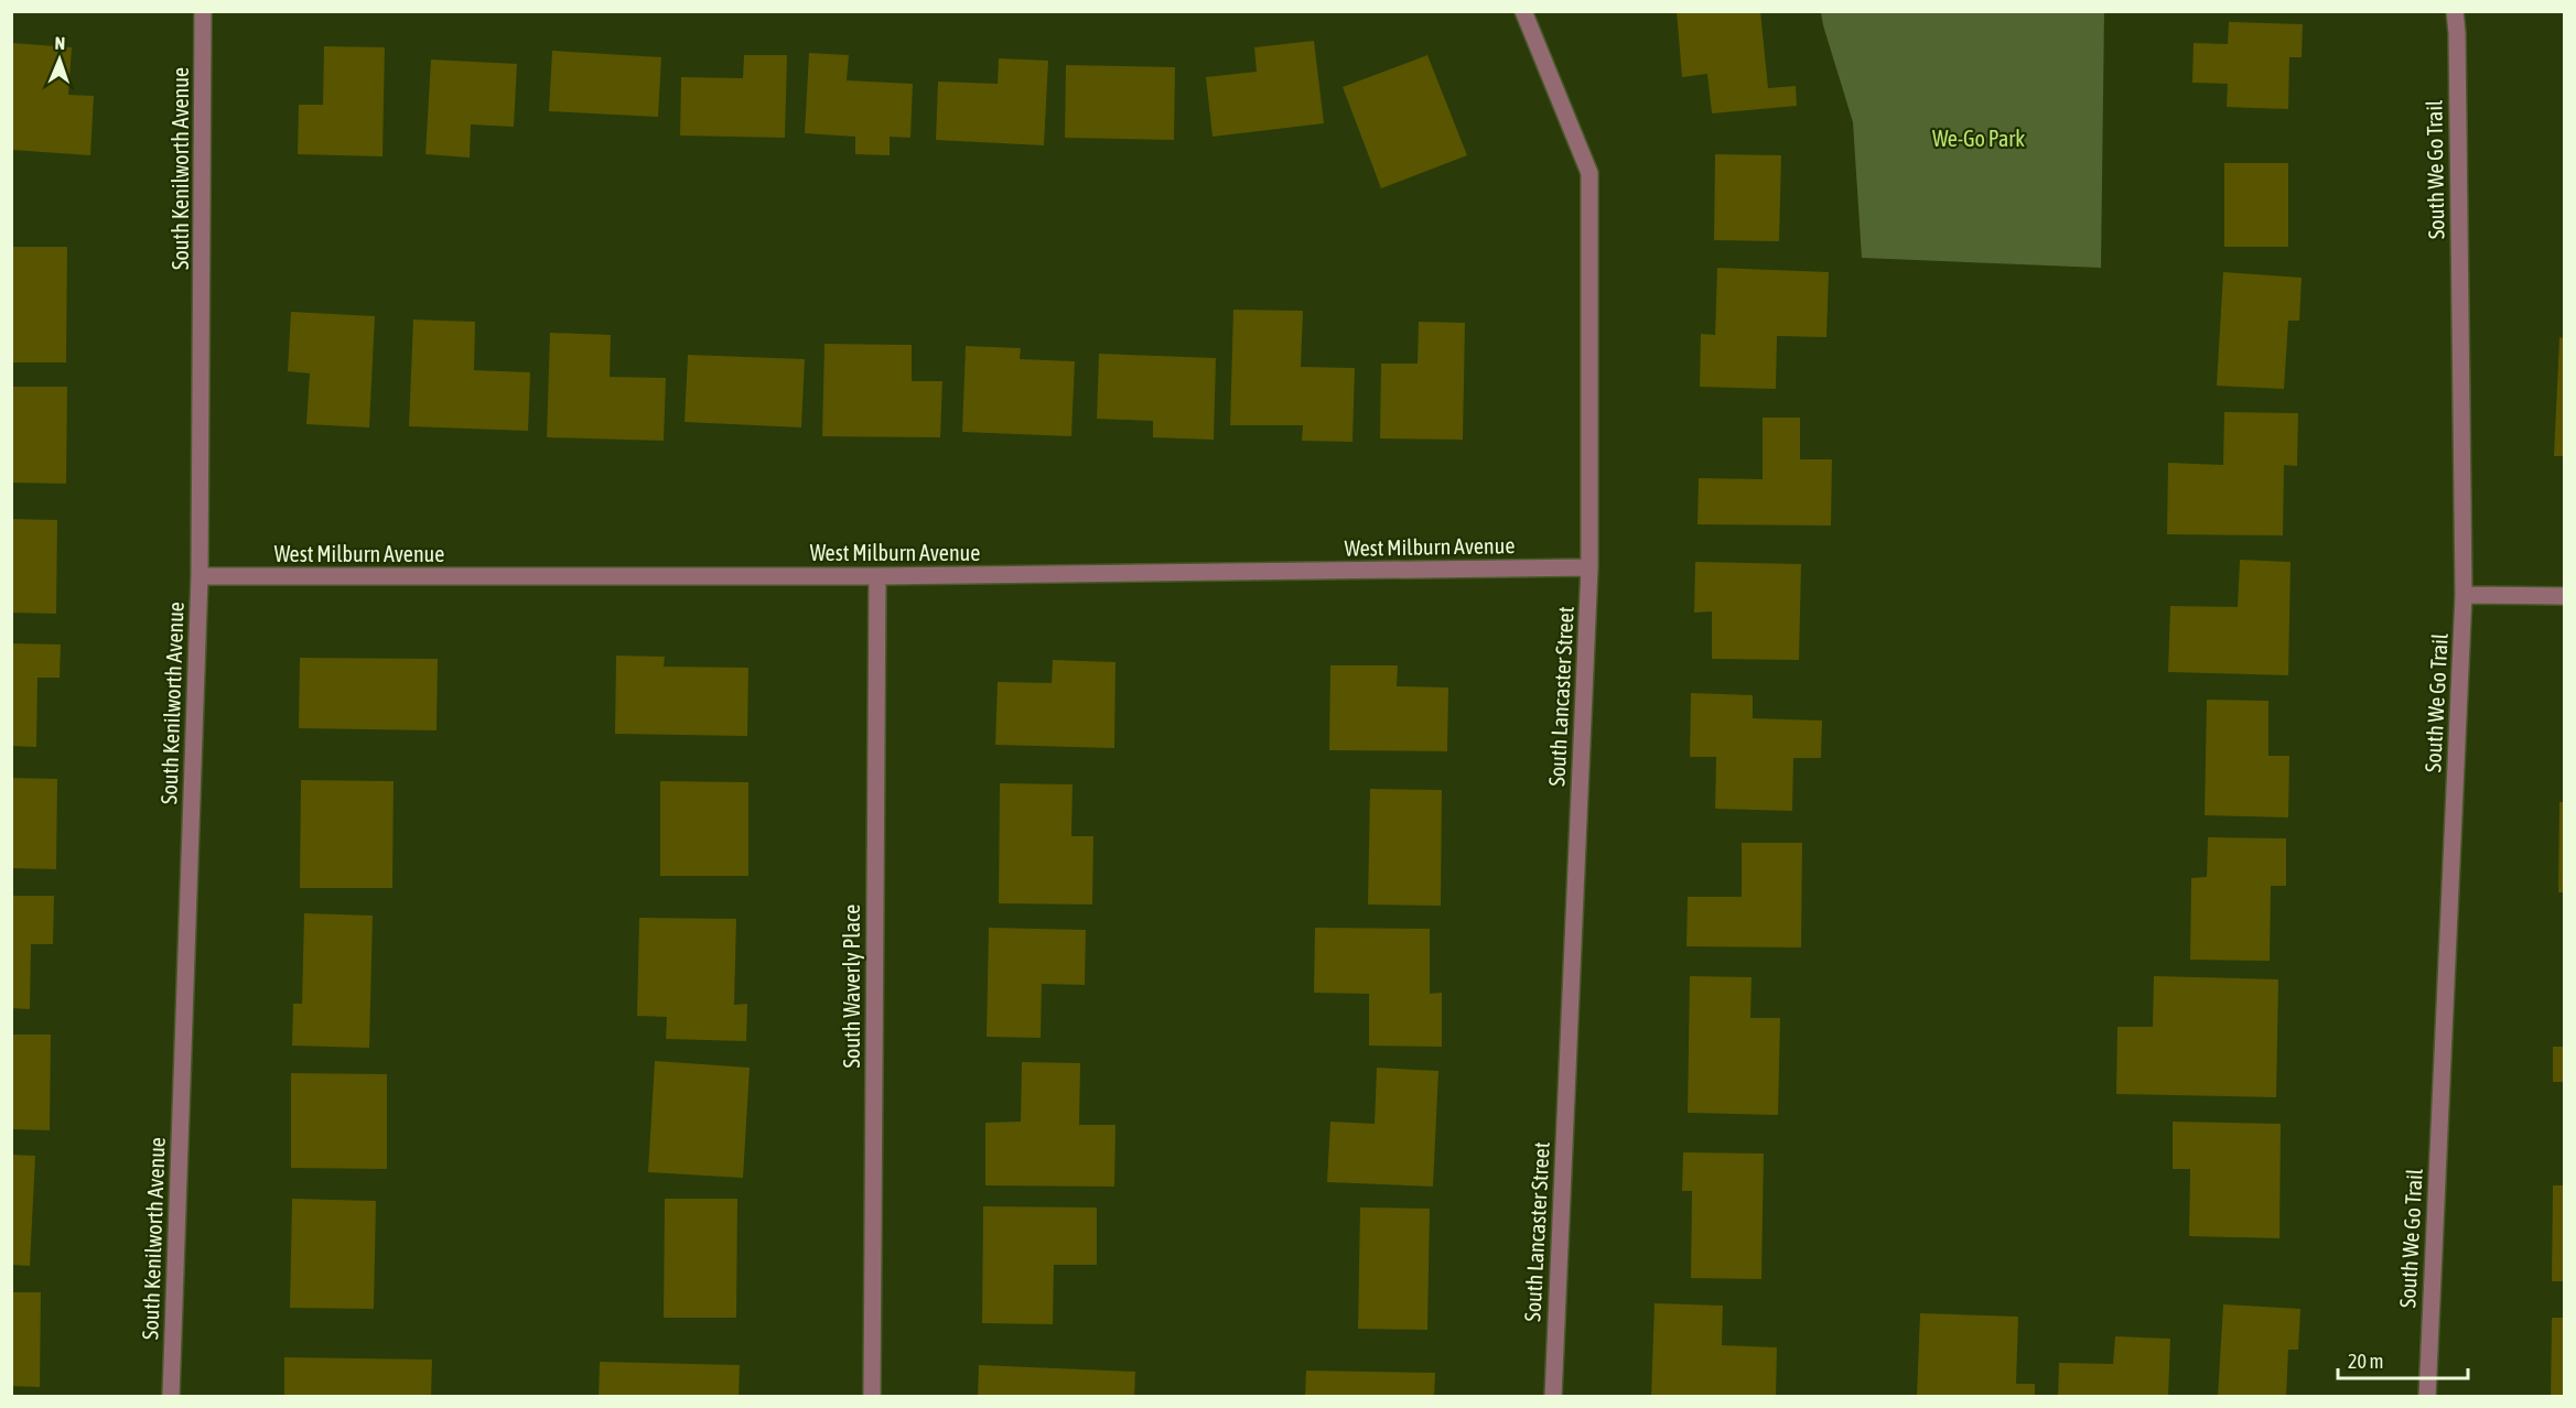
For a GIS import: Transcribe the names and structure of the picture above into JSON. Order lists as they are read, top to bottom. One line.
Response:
{"streets":{"street":["South Kenilworth Avenue","South We Go Trail","West Milburn Avenue","South Lancaster Street","South Waverly Place"]},"crossings":[["South Kenilworth Avenue","West Milburn Avenue"],["West Milburn Avenue","South Lancaster Street"],["West Milburn Avenue","South Waverly Place"]],"parks":["We-Go Park"],"scale_bar":"20 m","north":"top"}
